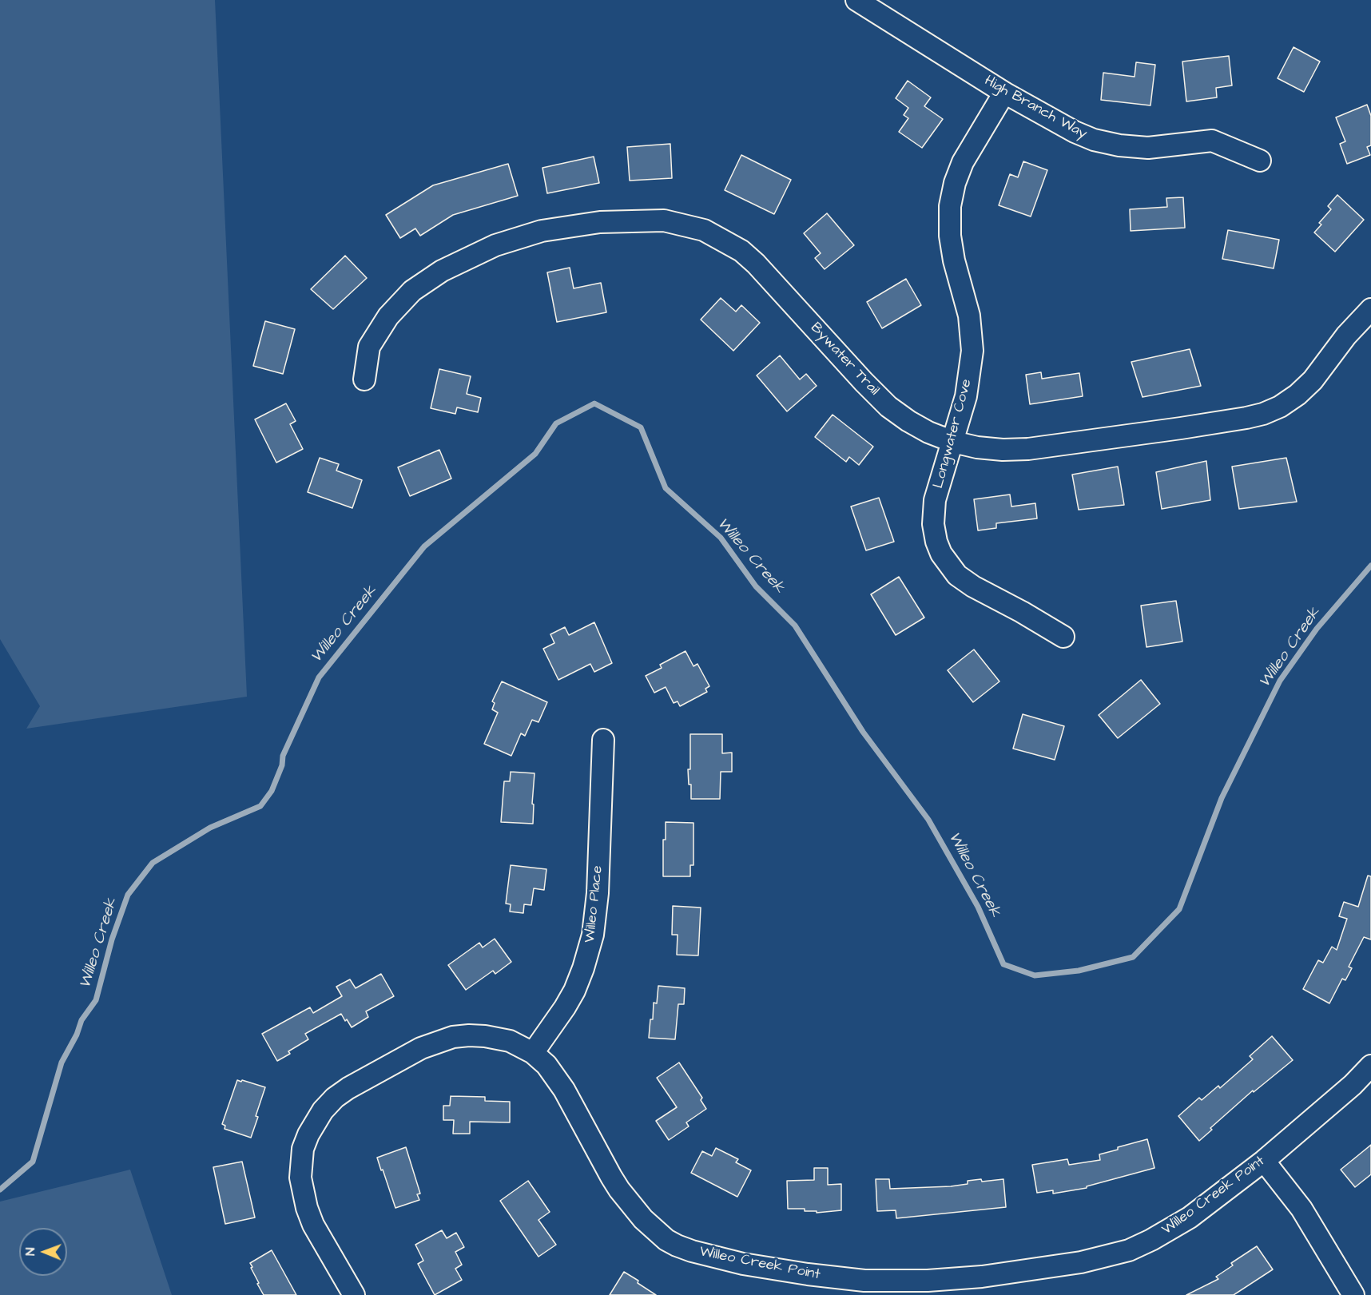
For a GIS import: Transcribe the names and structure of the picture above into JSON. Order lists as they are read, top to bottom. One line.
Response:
{"streets":{"street":["High Branch Way","Bywater Trail","Longwater Cove","Willeo Place","Willeo Creek Point"]},"crossings":[["High Branch Way","Longwater Cove"],["Bywater Trail","Longwater Cove"],["Willeo Place","Willeo Creek Point"]],"water":["Willeo Creek"],"north":"left"}
